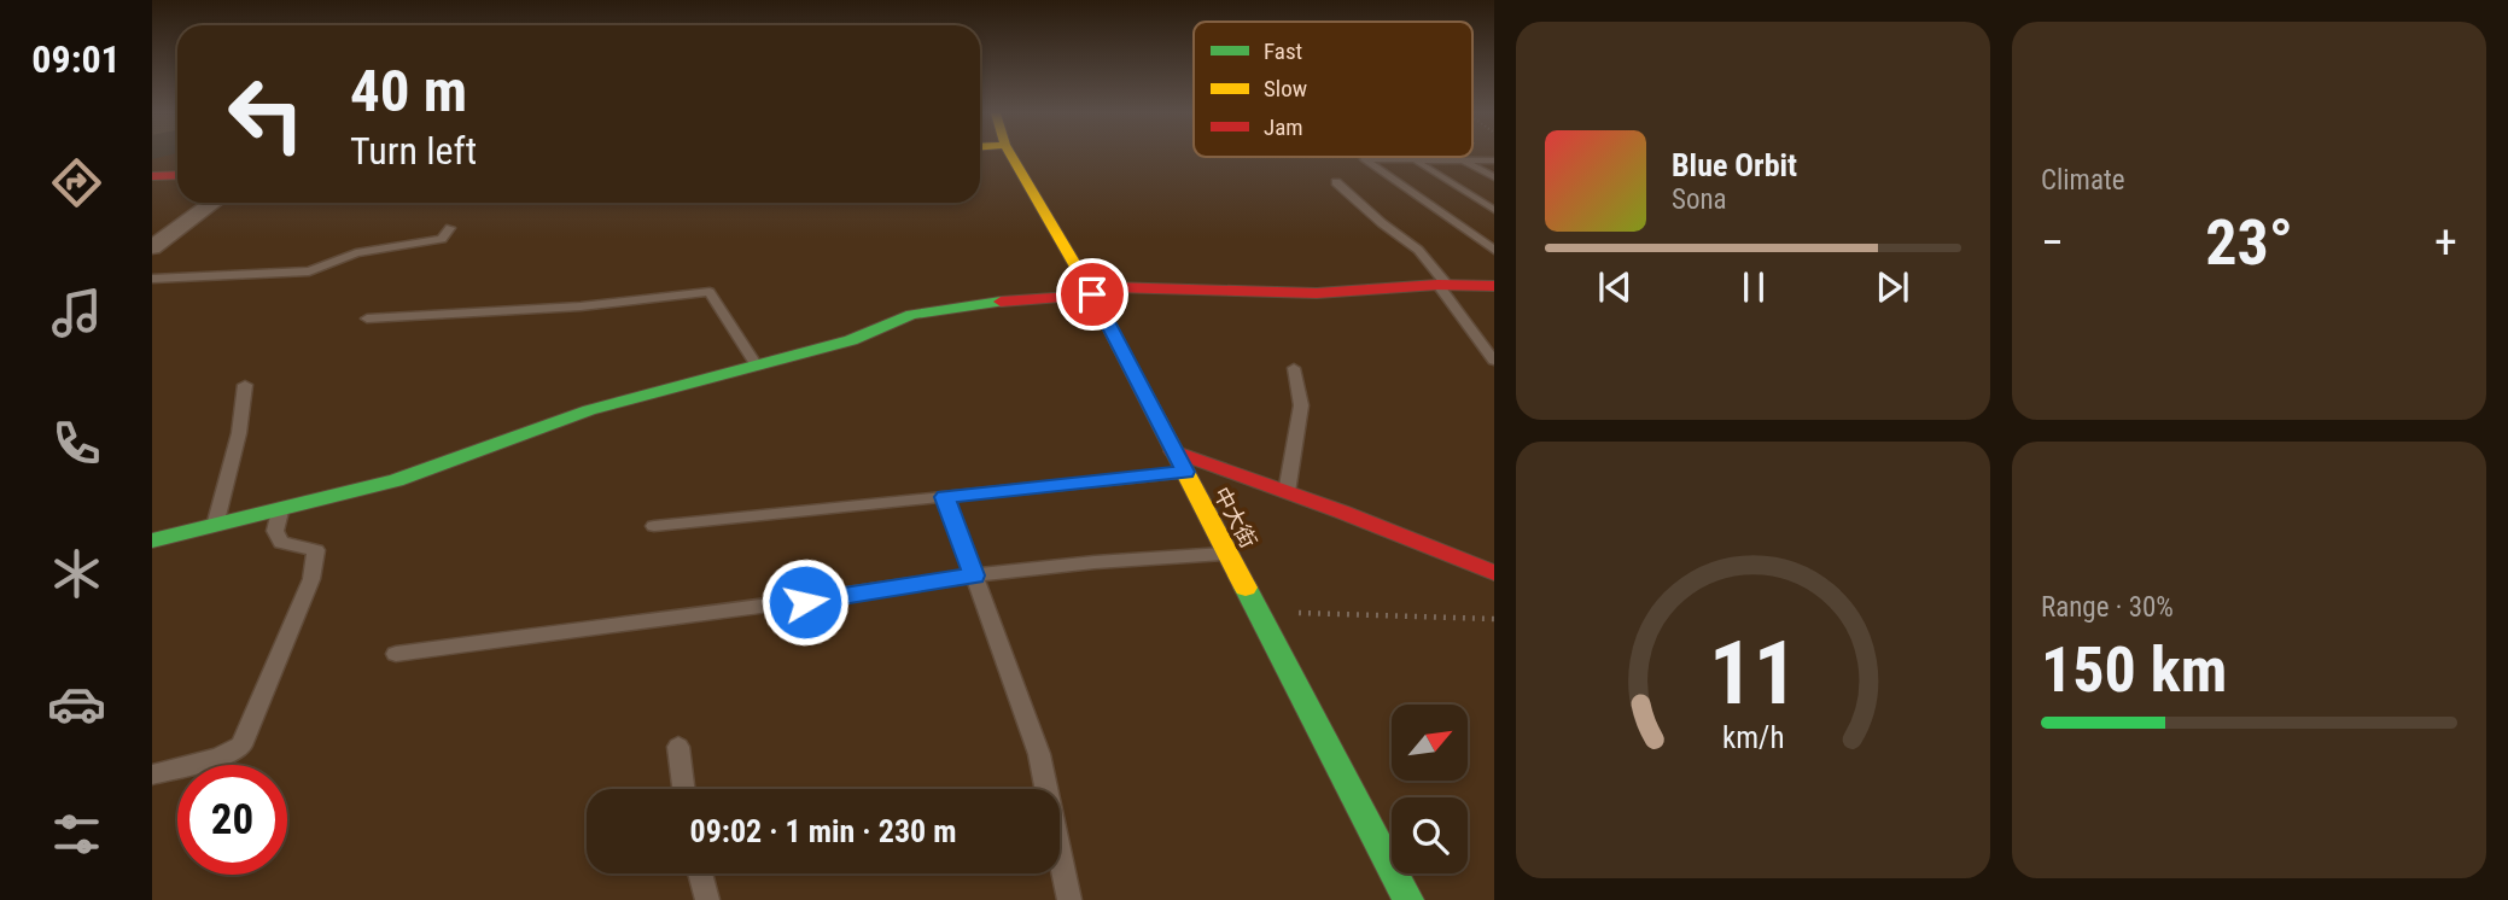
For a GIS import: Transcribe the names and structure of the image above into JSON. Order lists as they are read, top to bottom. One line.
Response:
{"streets":{"street":["中大街"]},"legend":["Fast","Slow","Jam"],"north":"top right","page":{"tabs":"09:01","tile":["Climate",["Range · 30%","150 km"]],"turn":["40 m","Turn left"],"song":["Blue Orbit","Sona"],"heat":["−","23°","+"],"limit":"20","trip":"09:02 · 1 min · 230 m","gauge":["11","km/h"]}}
